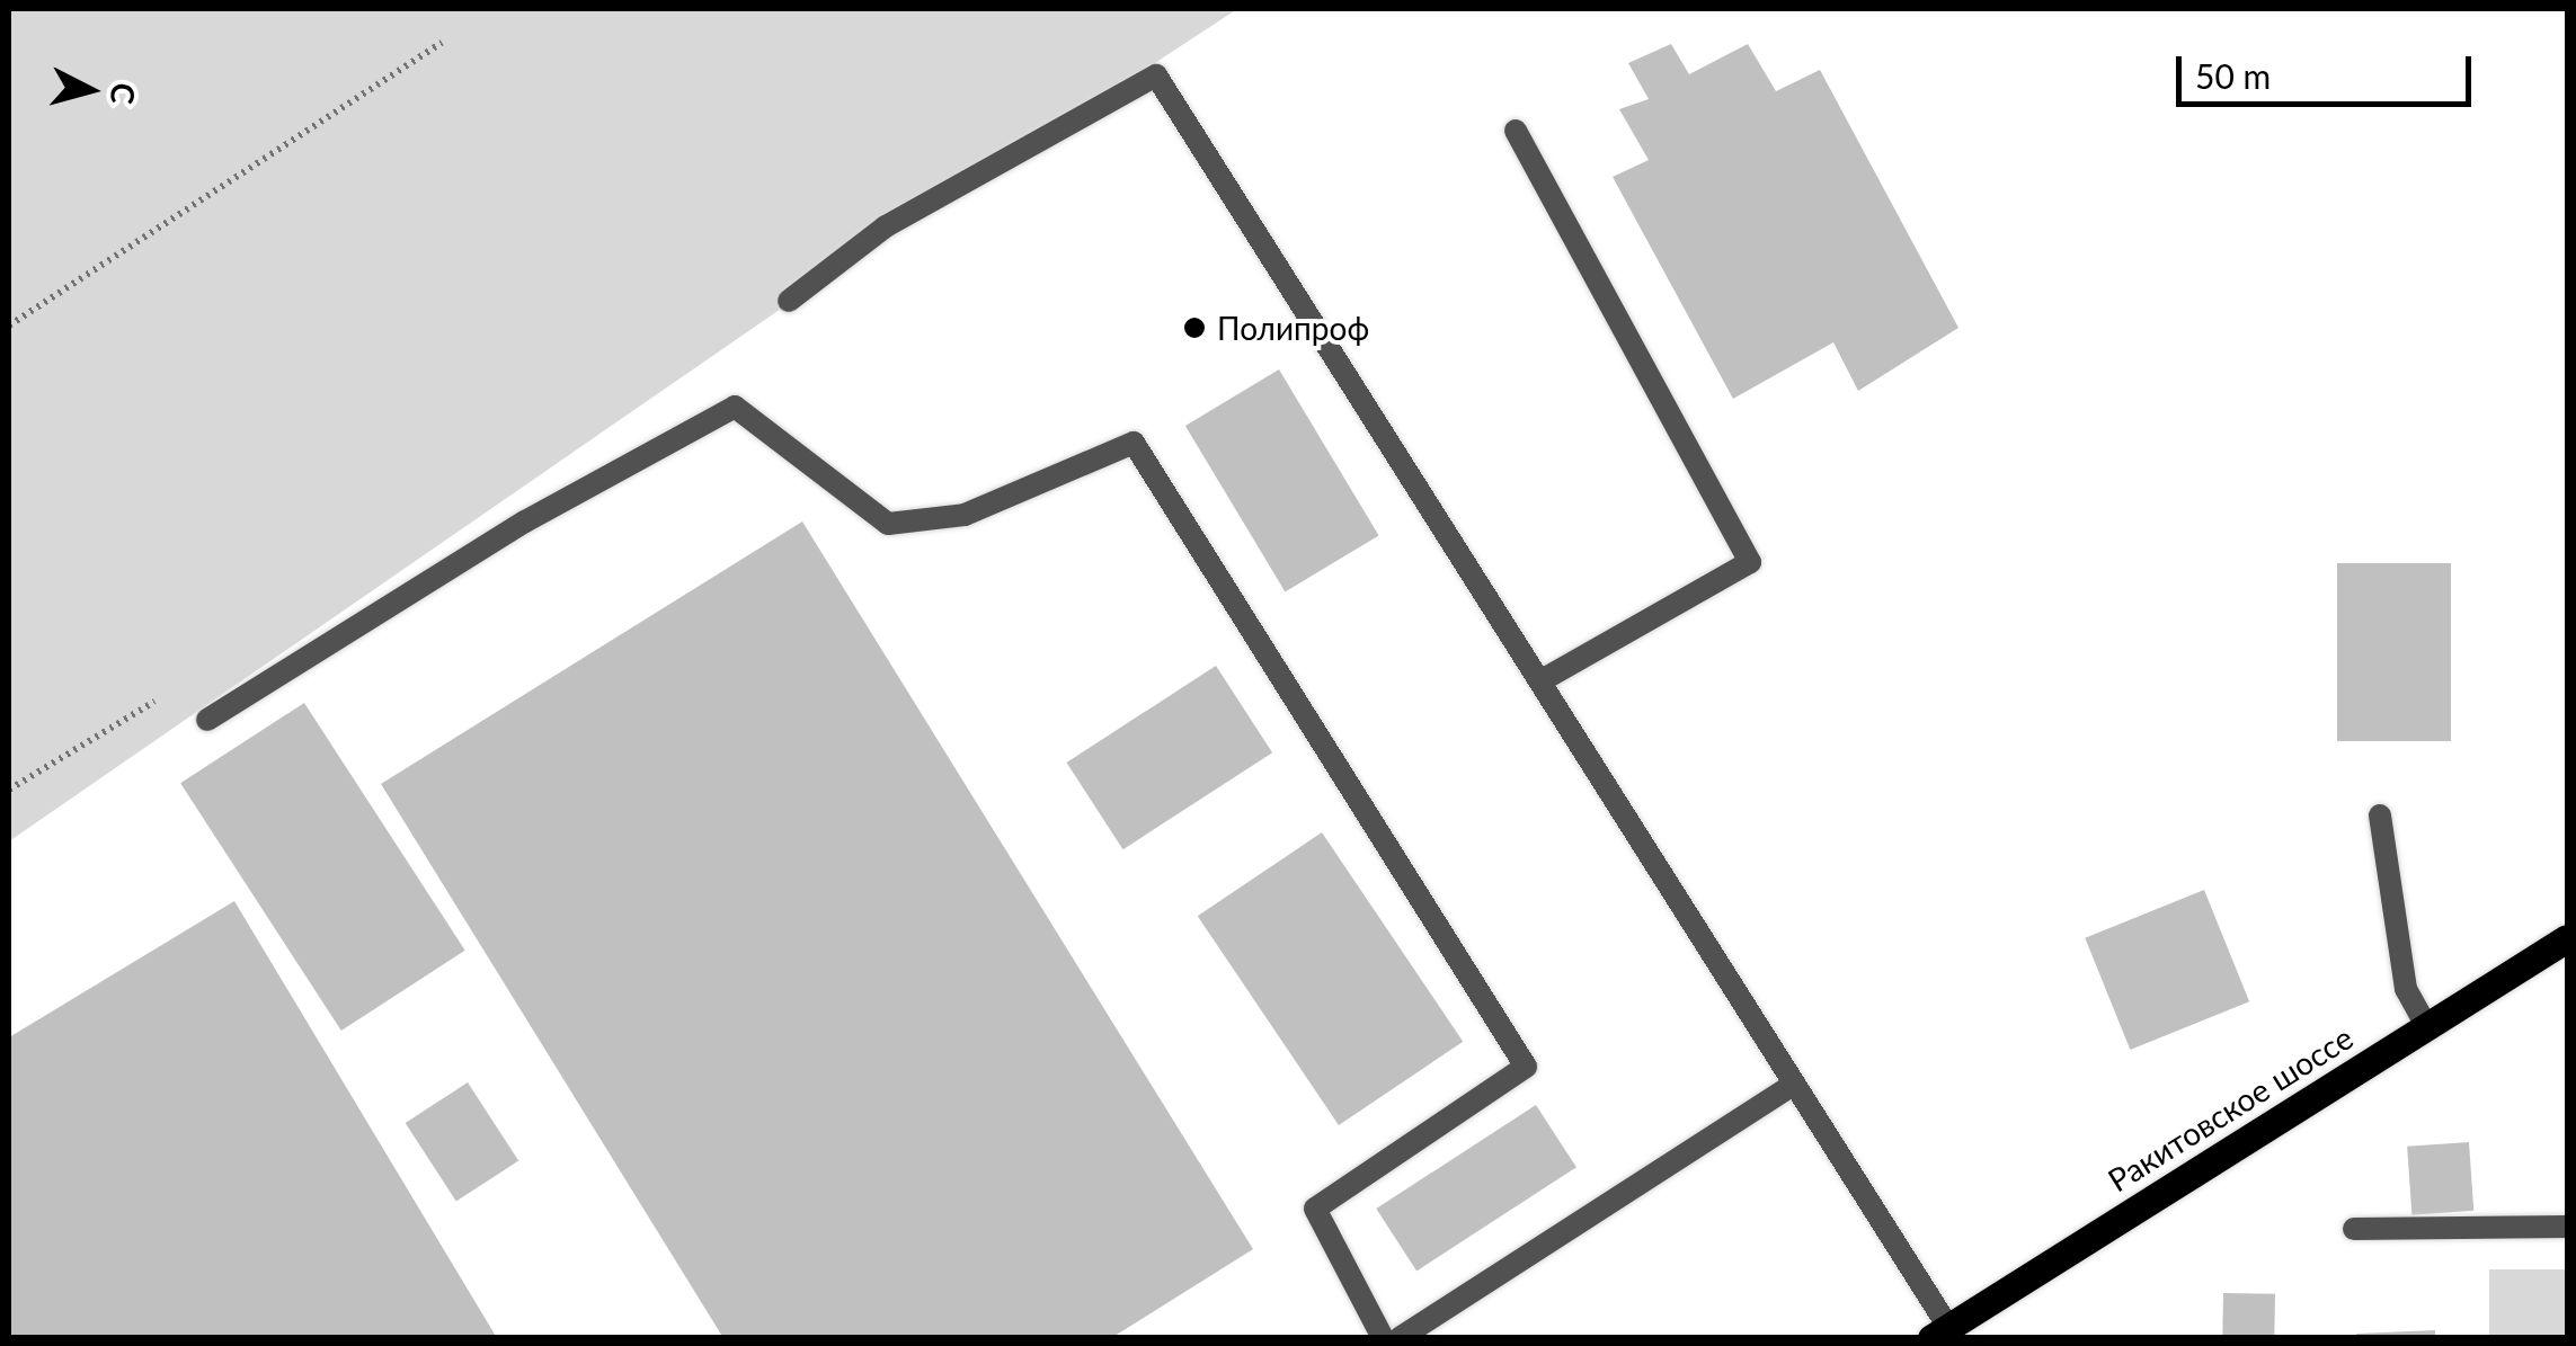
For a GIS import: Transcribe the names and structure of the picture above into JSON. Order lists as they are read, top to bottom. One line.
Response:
{"streets":{"main road":["Ракитовское шоссе"]},"places":["Полипроф"],"scale_bar":"50 m","north":"right"}
